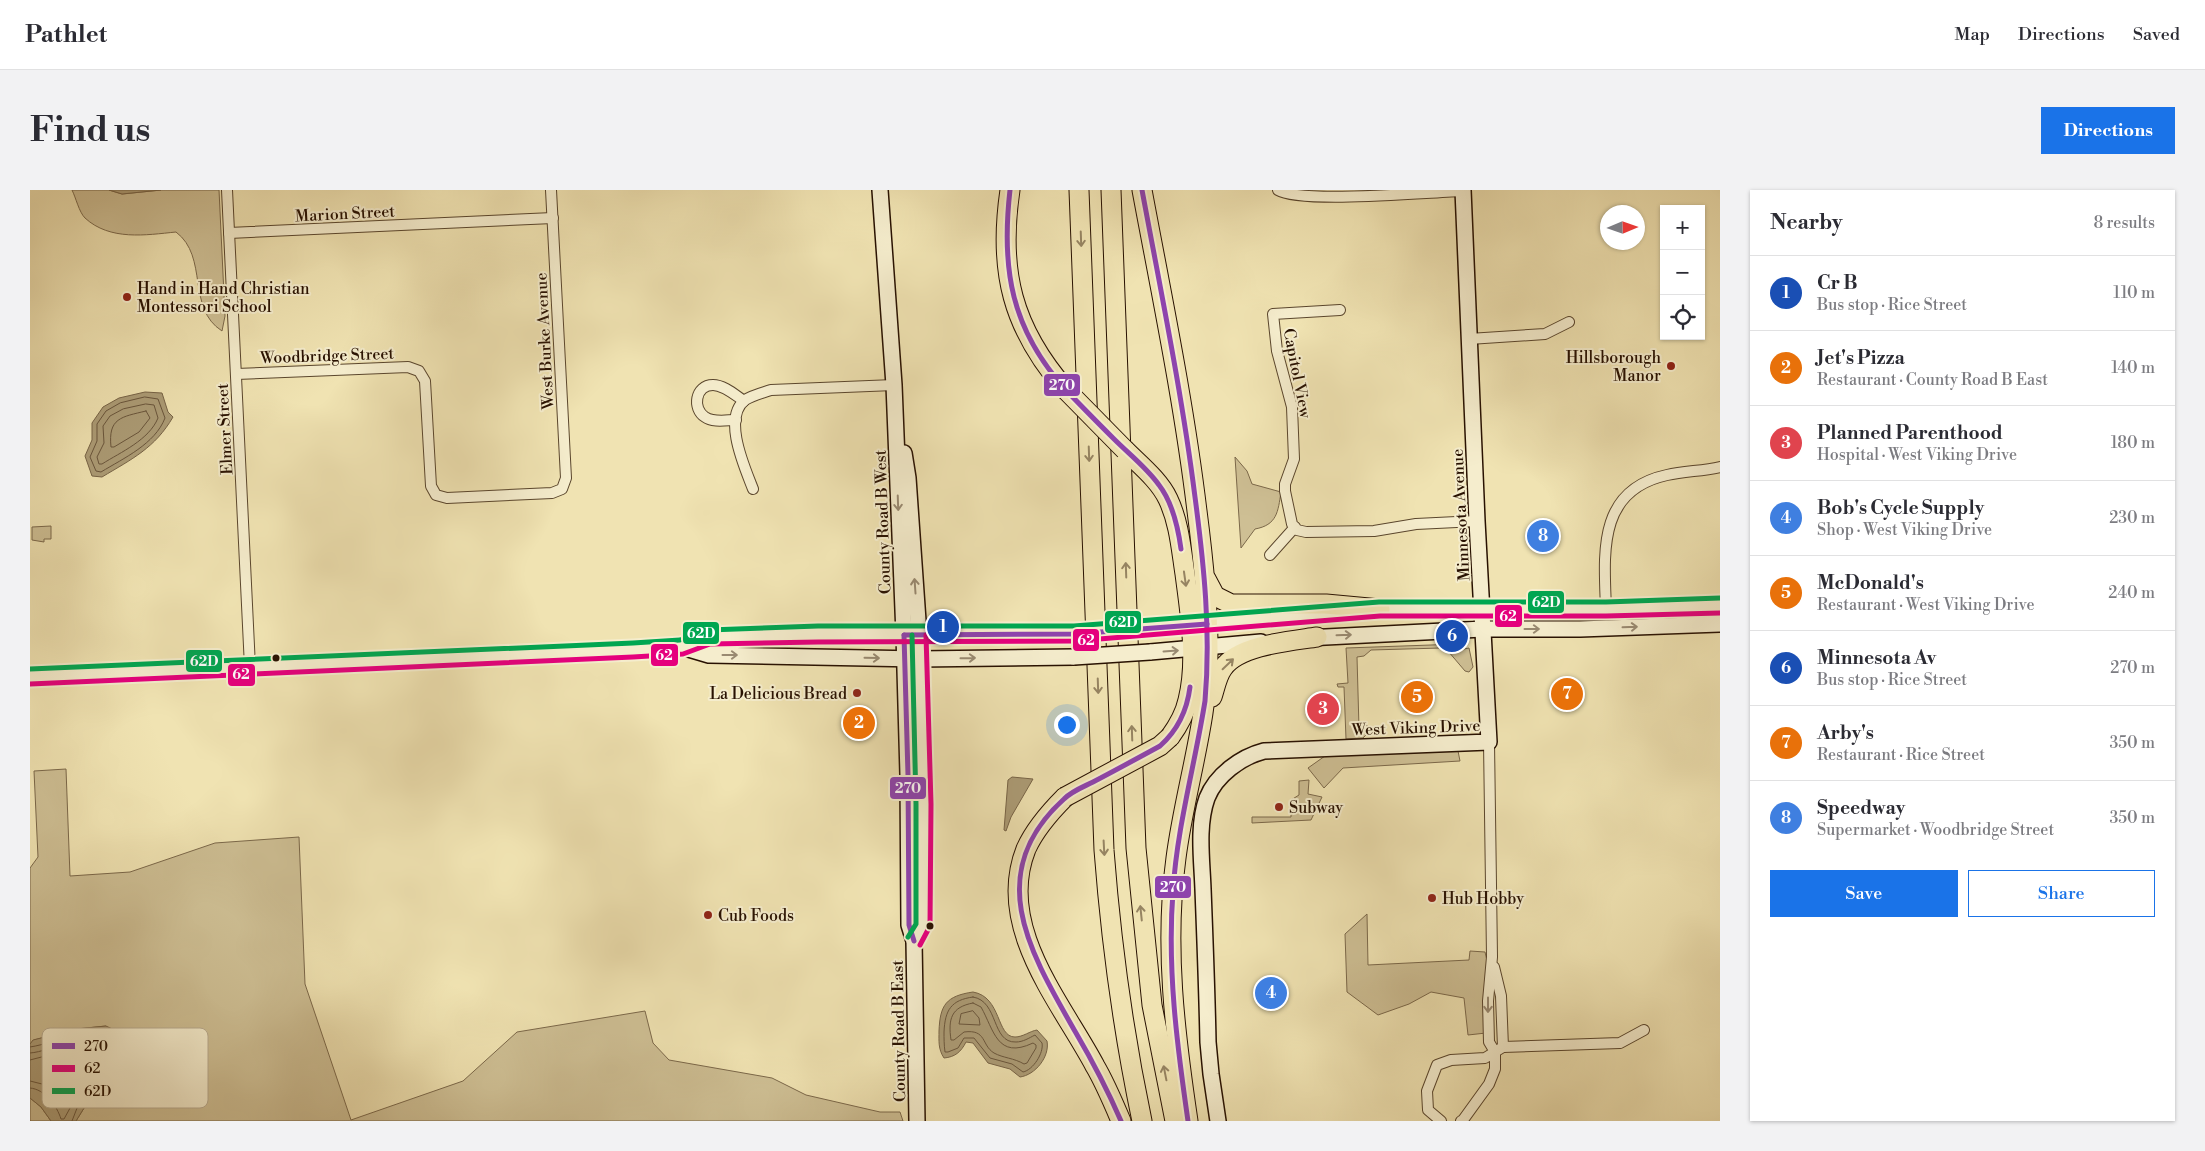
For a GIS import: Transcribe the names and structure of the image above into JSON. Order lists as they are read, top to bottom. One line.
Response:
{"streets":{"main road":["Minnesota Avenue","County Road B West","West Viking Drive","County Road B East"],"street":["Marion Street","West Burke Avenue","Woodbridge Street","Capitol View","Elmer Street"]},"crossings":[["Marion Street","West Burke Avenue"],["Marion Street","Elmer Street"],["West Burke Avenue","Woodbridge Street"],["Woodbridge Street","Elmer Street"],["Minnesota Avenue","West Viking Drive"],["County Road B West","County Road B East"]],"places":["Hand in Hand Christian Montessori School","Hillsborough Manor","La Delicious Bread","Subway","Hub Hobby","Cub Foods"],"lines":["transit line 270","transit line 62D","transit line 62"],"legend":["270","62","62D"],"north":"right","page":{"header":"Pathlet","nav":["Map","Directions","Saved"],"buttons":["Directions",["Save","Share"]],"title":"Find us","heading":["Nearby","8 results"],"map_buttons":["+","−"],"list":[{"mark":"1","name":"Cr B","note":"Bus stop · Rice Street","value":"110 m"},{"mark":"2","name":"Jet's Pizza","note":"Restaurant · County Road B East","value":"140 m"},{"mark":"3","name":"Planned Parenthood","note":"Hospital · West Viking Drive","value":"180 m"},{"mark":"4","name":"Bob's Cycle Supply","note":"Shop · West Viking Drive","value":"230 m"},{"mark":"5","name":"McDonald's","note":"Restaurant · West Viking Drive","value":"240 m"},{"mark":"6","name":"Minnesota Av","note":"Bus stop · Rice Street","value":"270 m"},{"mark":"7","name":"Arby's","note":"Restaurant · Rice Street","value":"350 m"},{"mark":"8","name":"Speedway","note":"Supermarket · Woodbridge Street","value":"350 m"}],"pins":["8","1","6","7","5","3","2","4"]}}
